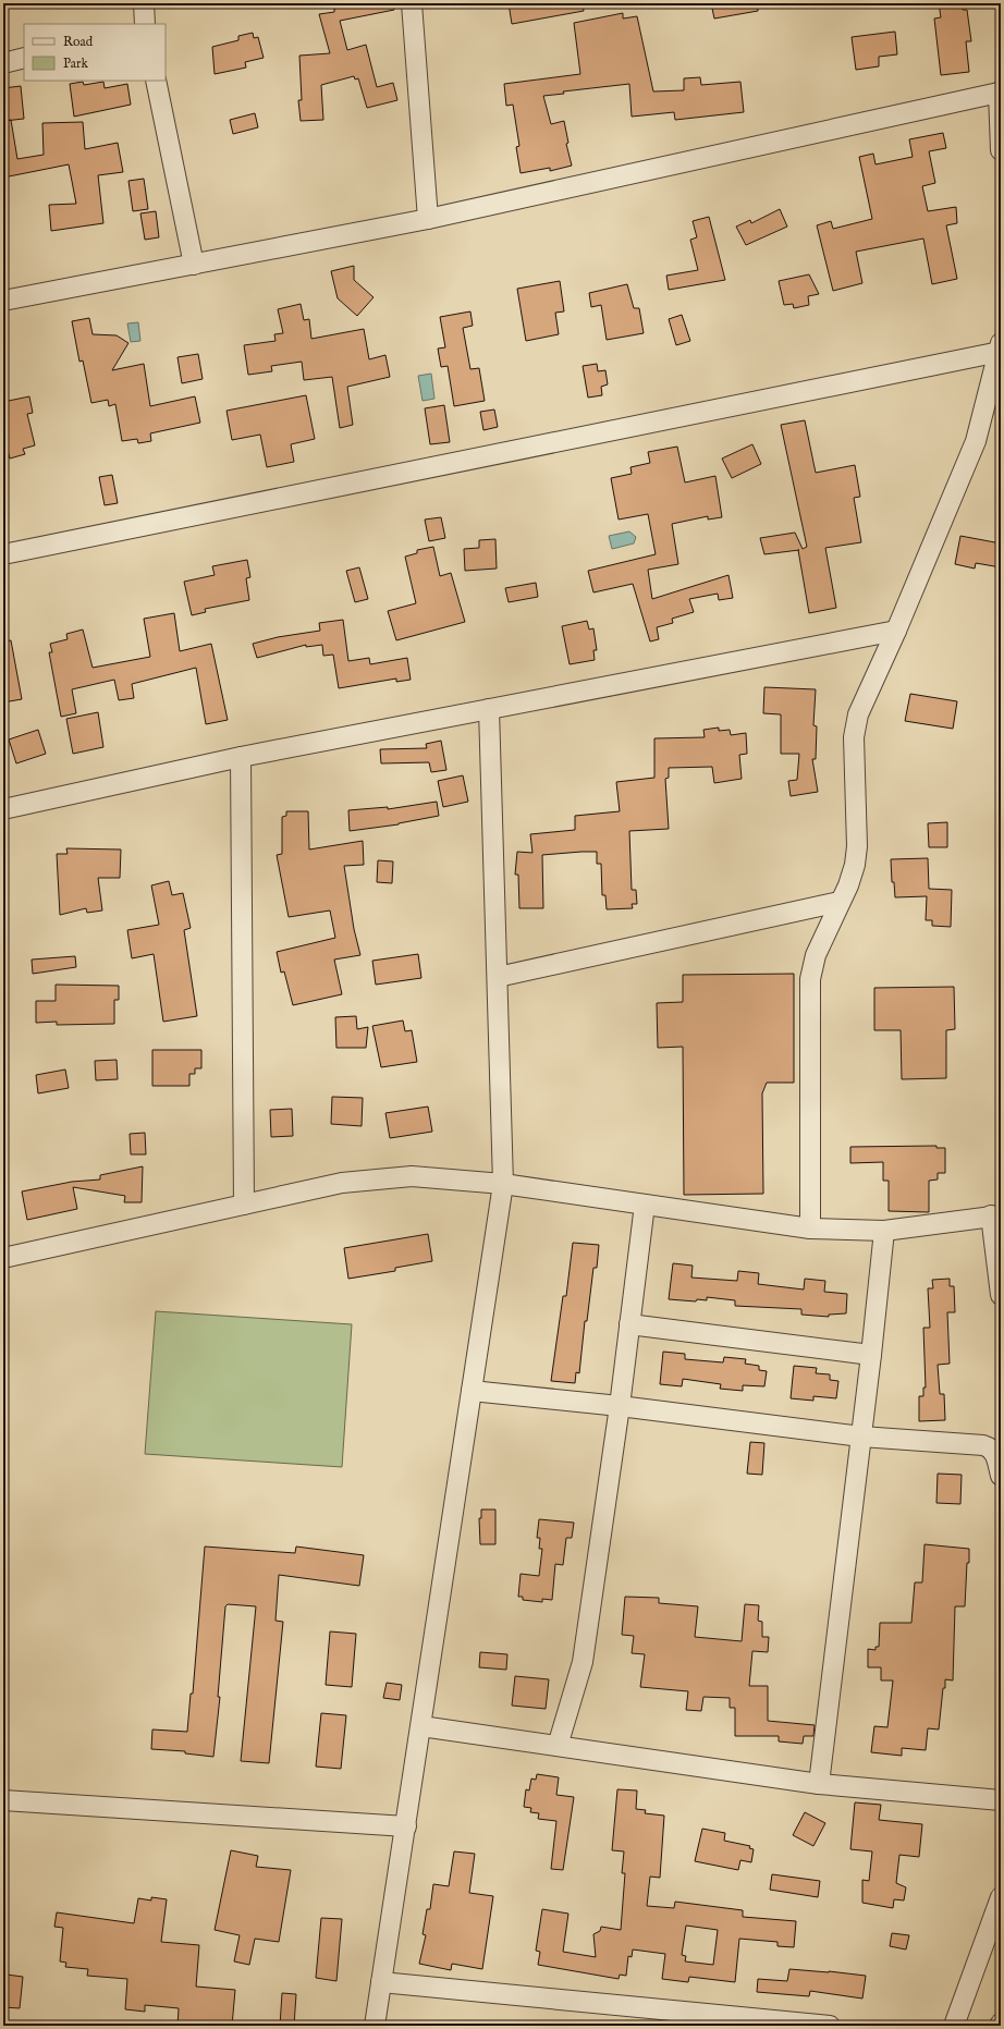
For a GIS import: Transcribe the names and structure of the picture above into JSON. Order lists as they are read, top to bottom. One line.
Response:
{"legend":["Road","Park"]}
